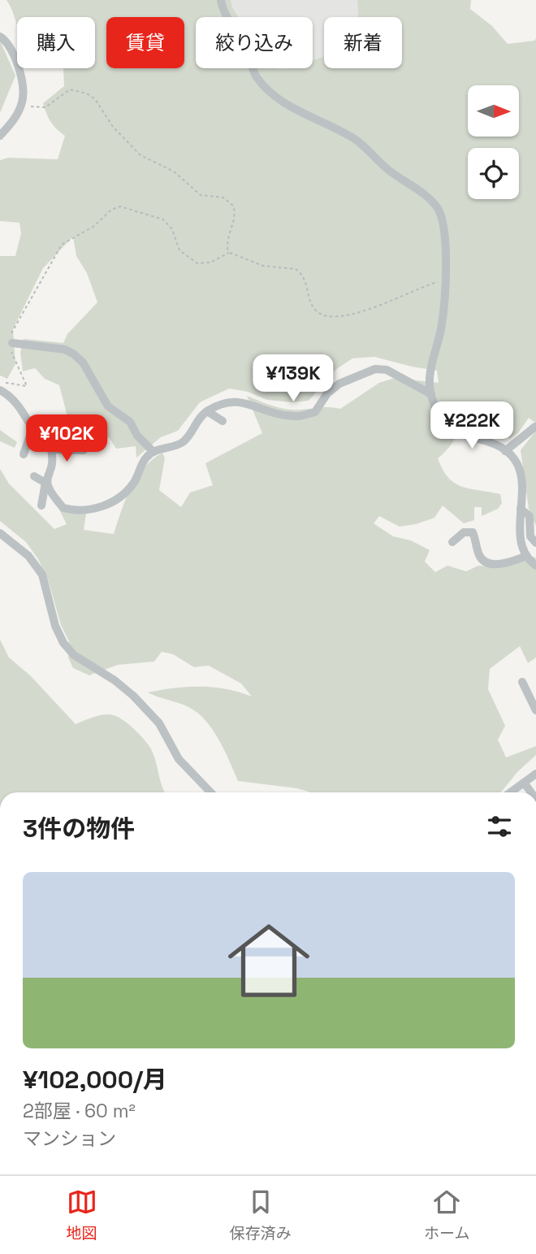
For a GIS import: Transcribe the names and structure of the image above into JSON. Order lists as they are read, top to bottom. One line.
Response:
{"north":"right","page":{"chip":["購入","賃貸","絞り込み","新着"],"price":["¥139K","¥222K","¥102K"],"heading":"3件の物件","list":[{"name":"¥102,000/月","note":"2部屋 · 60 m² · マンション"}],"tabs":["地図","保存済み","ホーム"]}}
